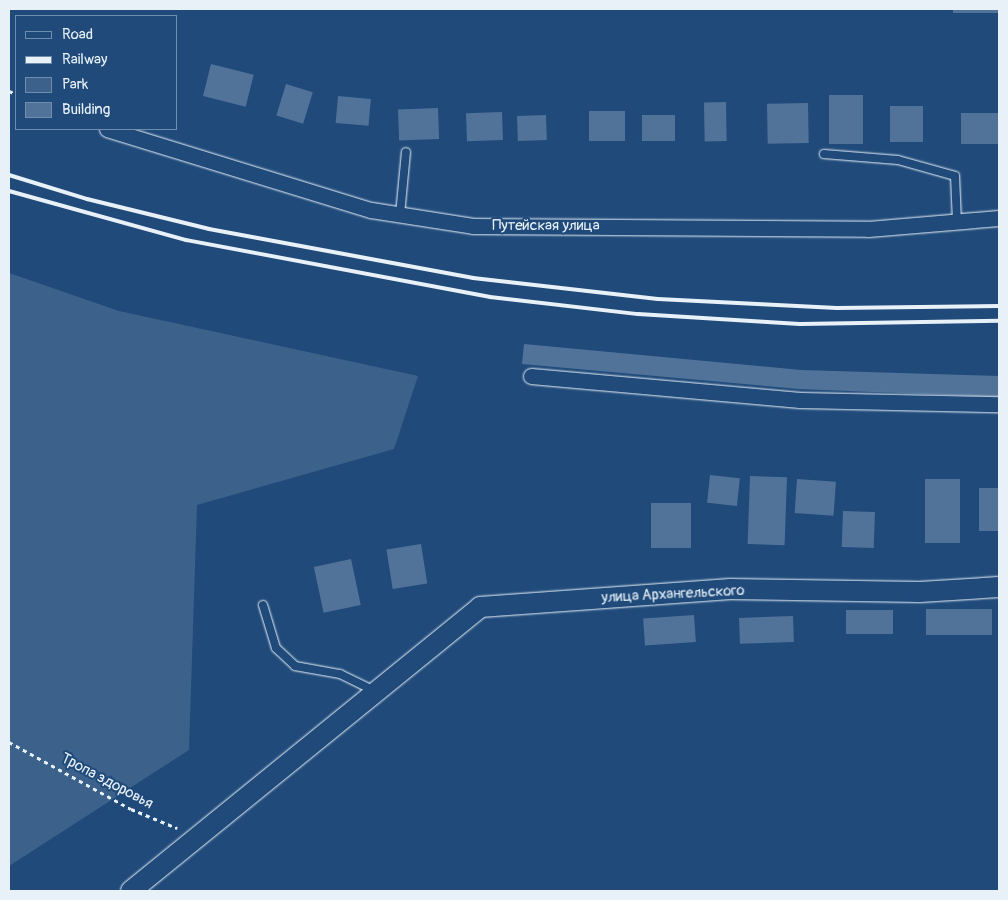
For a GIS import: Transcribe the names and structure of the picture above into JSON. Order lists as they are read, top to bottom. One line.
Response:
{"streets":{"street":["Путейская улица","улица Архангельского"],"path":["Тропа здоровья"]},"crossings":[["улица Архангельского","Тропа здоровья"]],"legend":["Road","Railway","Park","Building"]}
